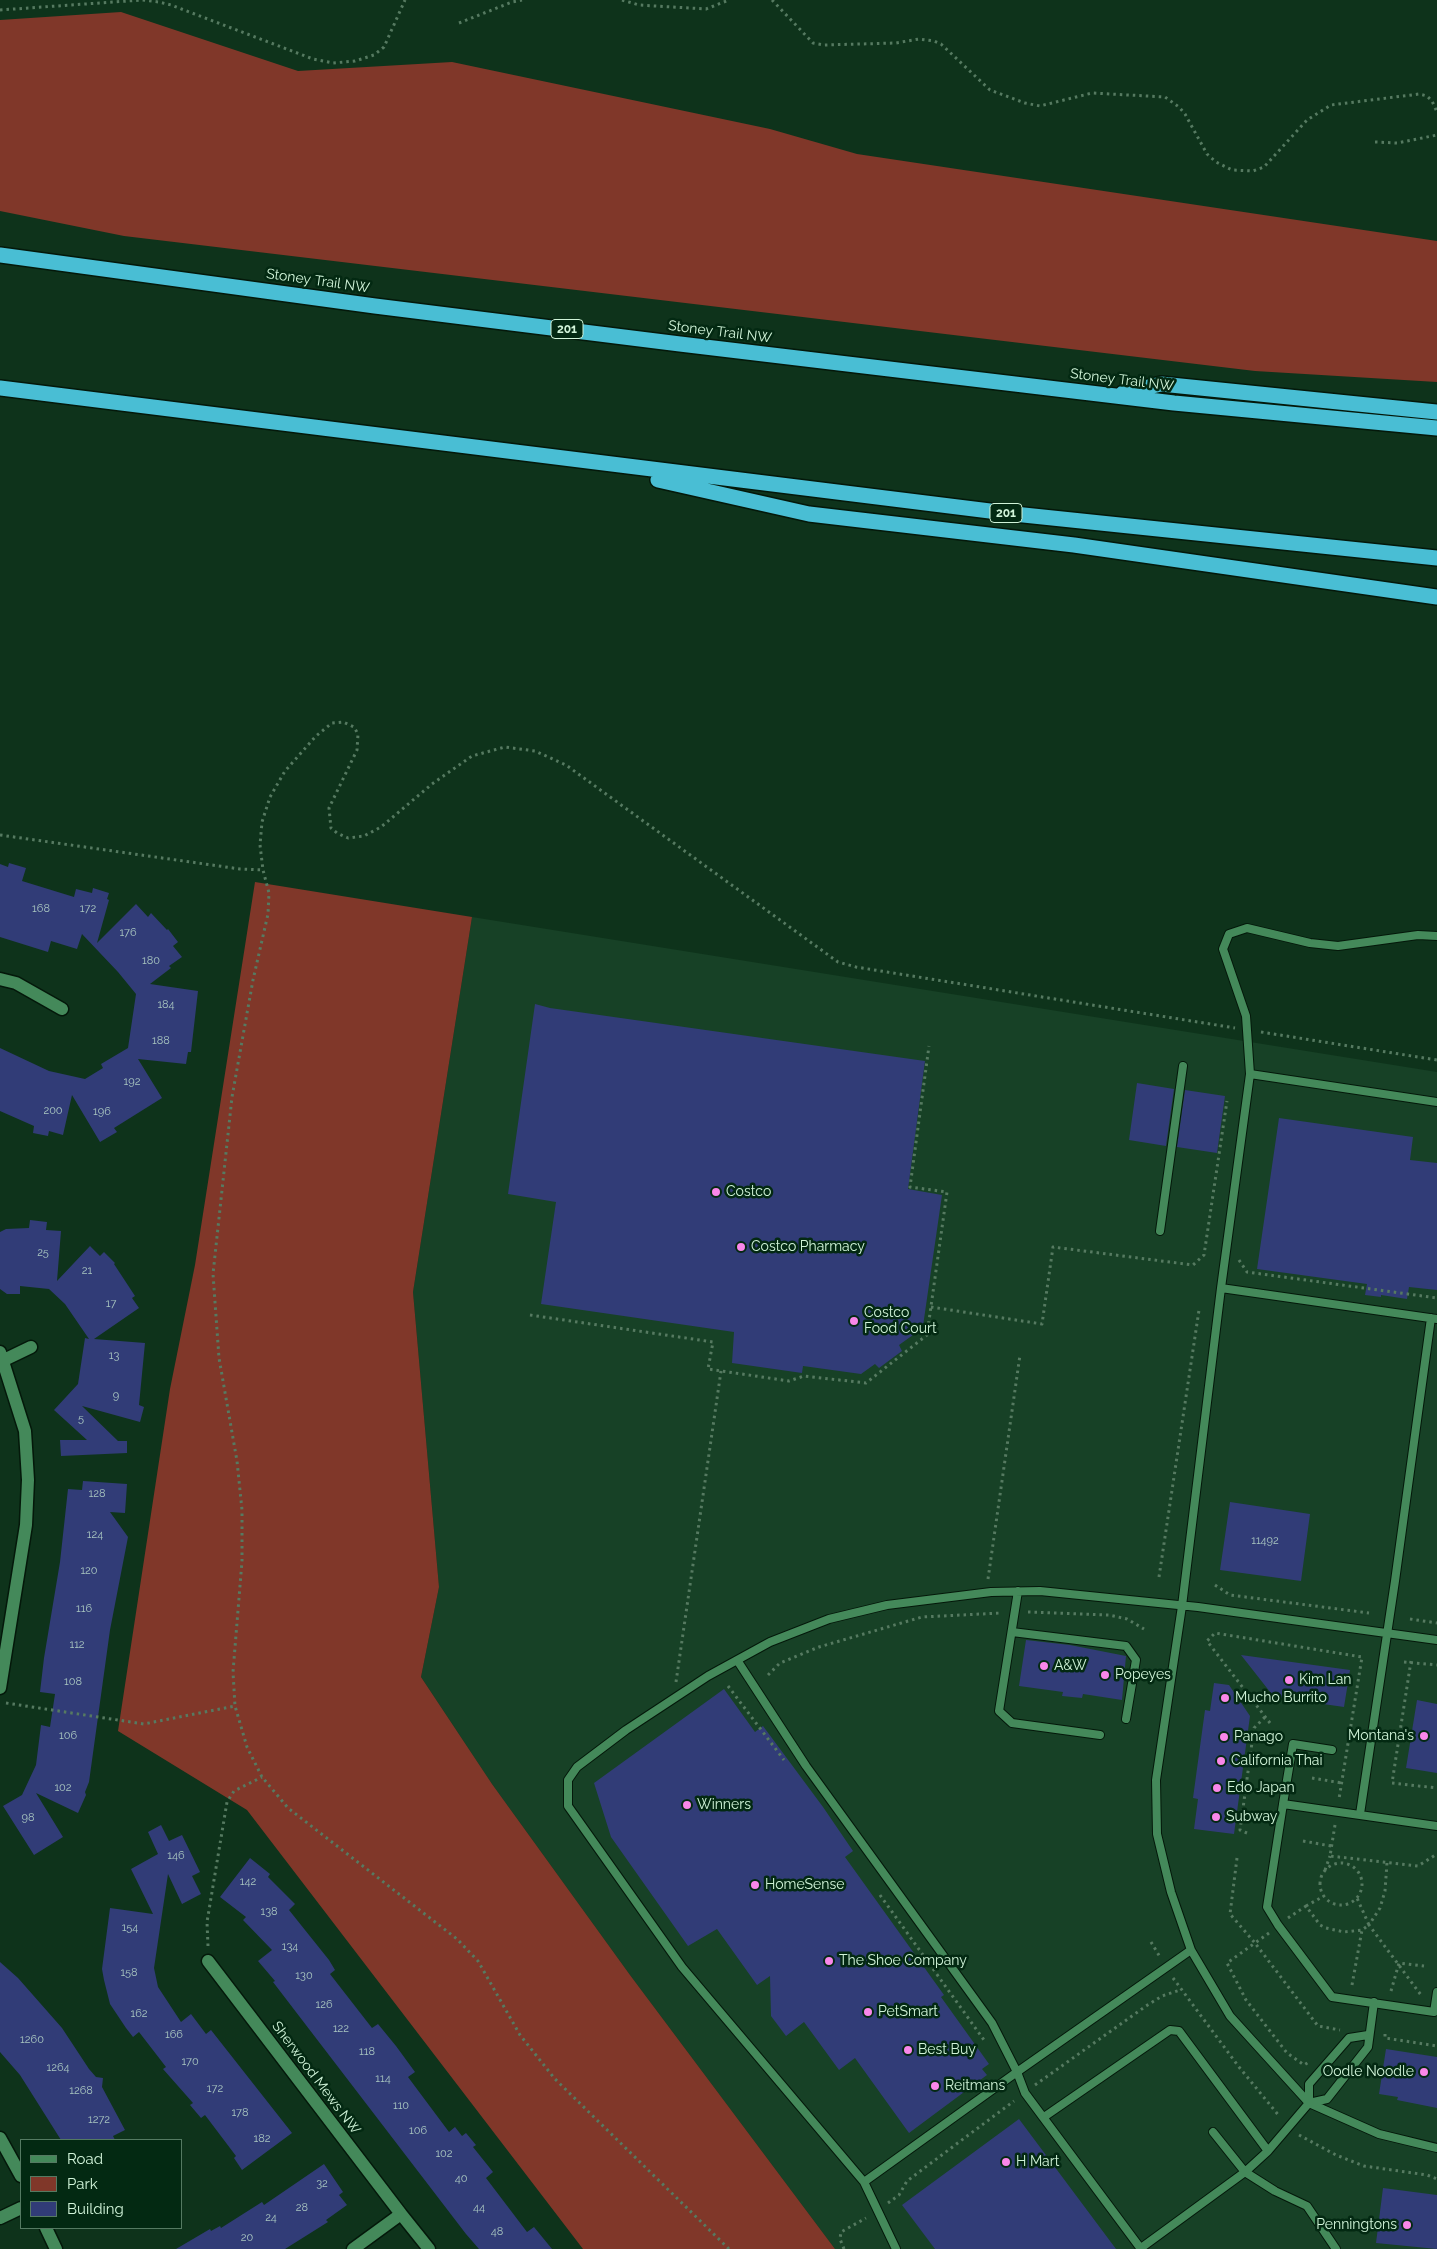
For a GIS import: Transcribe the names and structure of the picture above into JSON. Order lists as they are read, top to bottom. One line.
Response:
{"streets":{"highway":["Stoney Trail NW","201"],"street":["Sherwood Mews NW"]},"places":["Costco","Costco Pharmacy","Costco Food Court","A&W","Popeyes","Kim Lan","Mucho Burrito","Montana's","Panago","California Thai","Edo Japan","Winners","Subway","HomeSense","The Shoe Company","PetSmart","Best Buy","Oodle Noodle","Reitmans","H Mart","Penningtons"],"house_numbers":["168","172","176","180","184","188","192","200","196","25","21","17","13","9","5","128","124","11492","120","116","112","108","106","102","98","146","142","138","154","134","158","130","126","162","122","166","1260","118","170","1264","114","172","1268","110","178","1272","106","182","102","40","32","28","44","24","48","20"],"legend":["Road","Park","Building"]}
